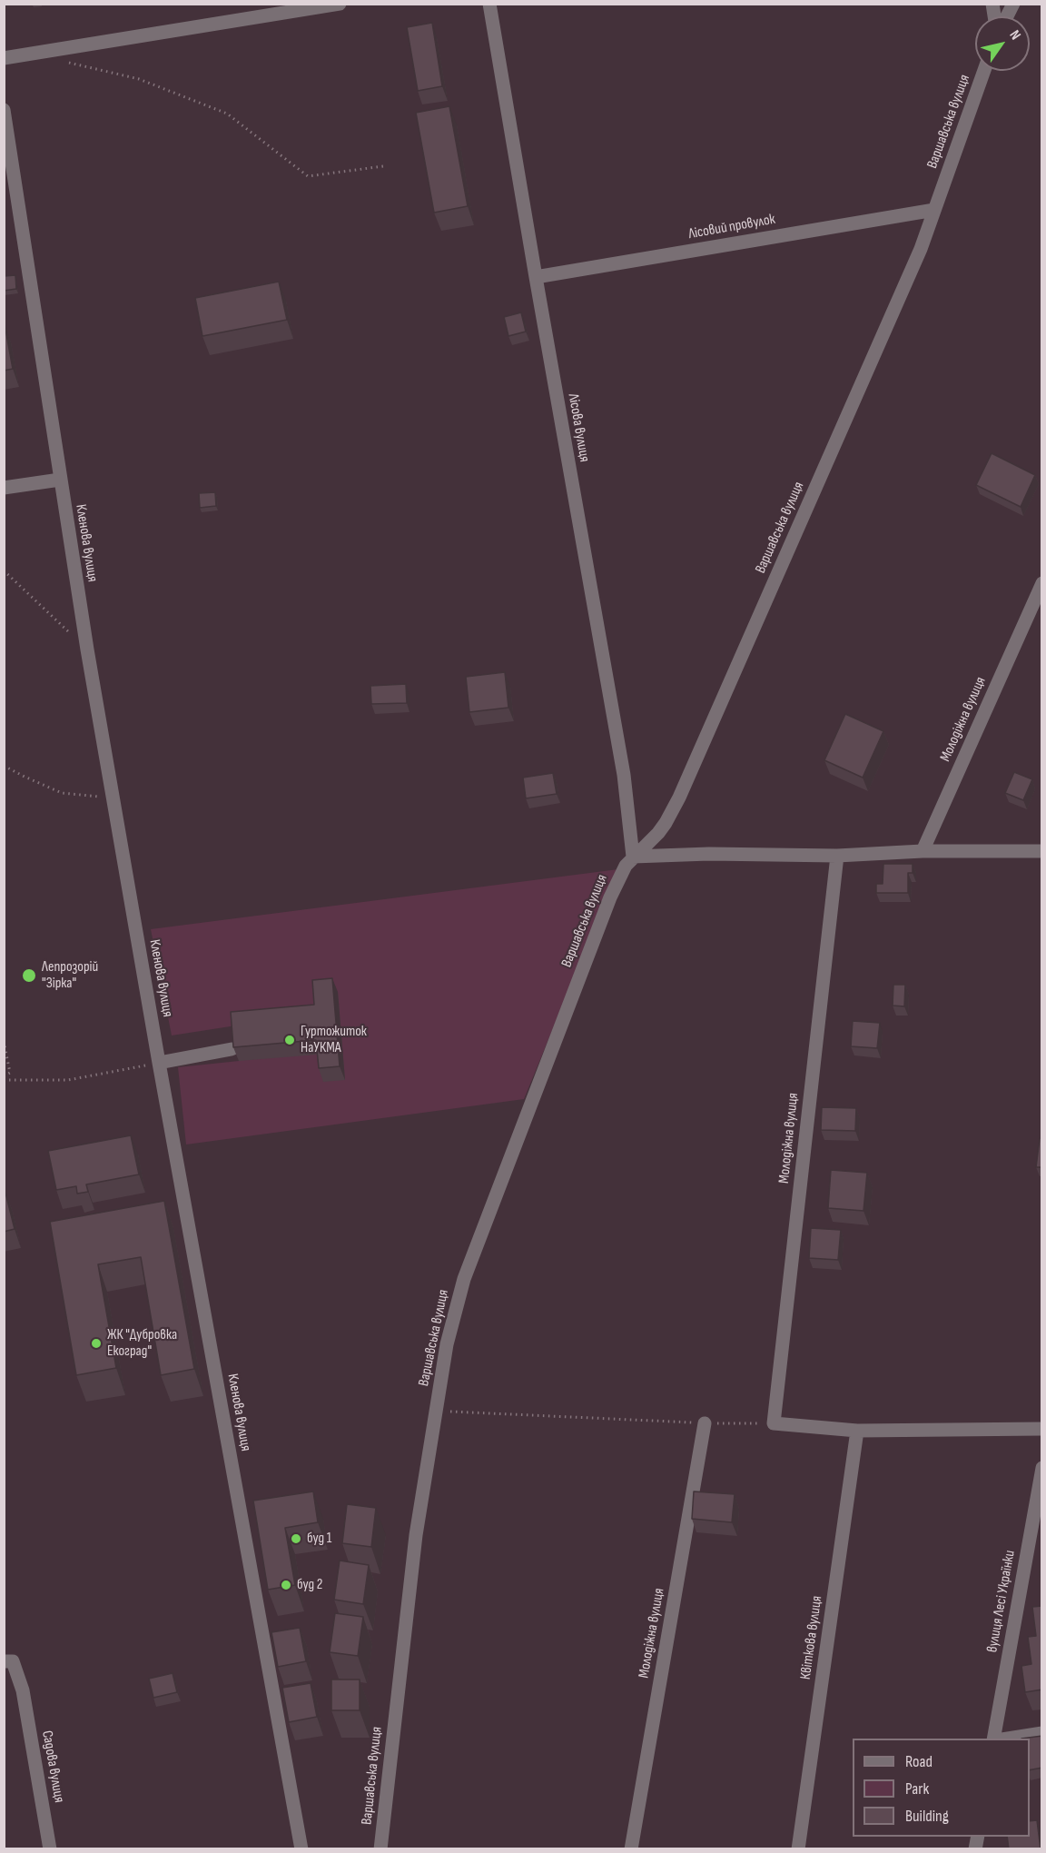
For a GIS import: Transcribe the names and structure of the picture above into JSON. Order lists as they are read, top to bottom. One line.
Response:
{"streets":{"street":["Варшавська вулиця","Лісовий провулок","Лісова вулиця","Кленова вулиця","Молодіжна вулиця","вулиця Лесі Українки","Квіткова вулиця","Садова вулиця"]},"crossings":[["Варшавська вулиця","Лісовий провулок"],["Варшавська вулиця","Лісова вулиця"],["Лісовий провулок","Лісова вулиця"]],"places":["Лепрозорій \"Зірка\"","Гуртожиток НаУКМА","ЖК \"Дубровка Екоград\"","буд 1","буд 2"],"legend":["Road","Park","Building"],"north":"top right"}
